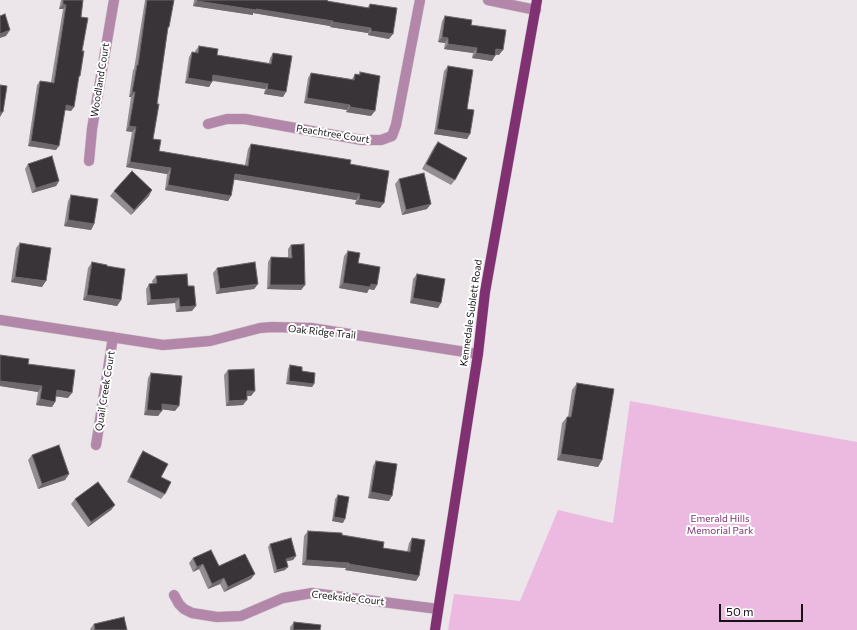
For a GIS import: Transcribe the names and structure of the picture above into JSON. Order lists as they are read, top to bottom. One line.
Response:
{"streets":{"main road":["Kennedale Sublett Road"],"street":["Woodland Court","Peachtree Court","Oak Ridge Trail","Quail Creek Court","Creekside Court"]},"crossings":[["Kennedale Sublett Road","Oak Ridge Trail"],["Kennedale Sublett Road","Creekside Court"],["Oak Ridge Trail","Quail Creek Court"]],"parks":["Emerald Hills Memorial Park"],"scale_bar":"50 m"}
